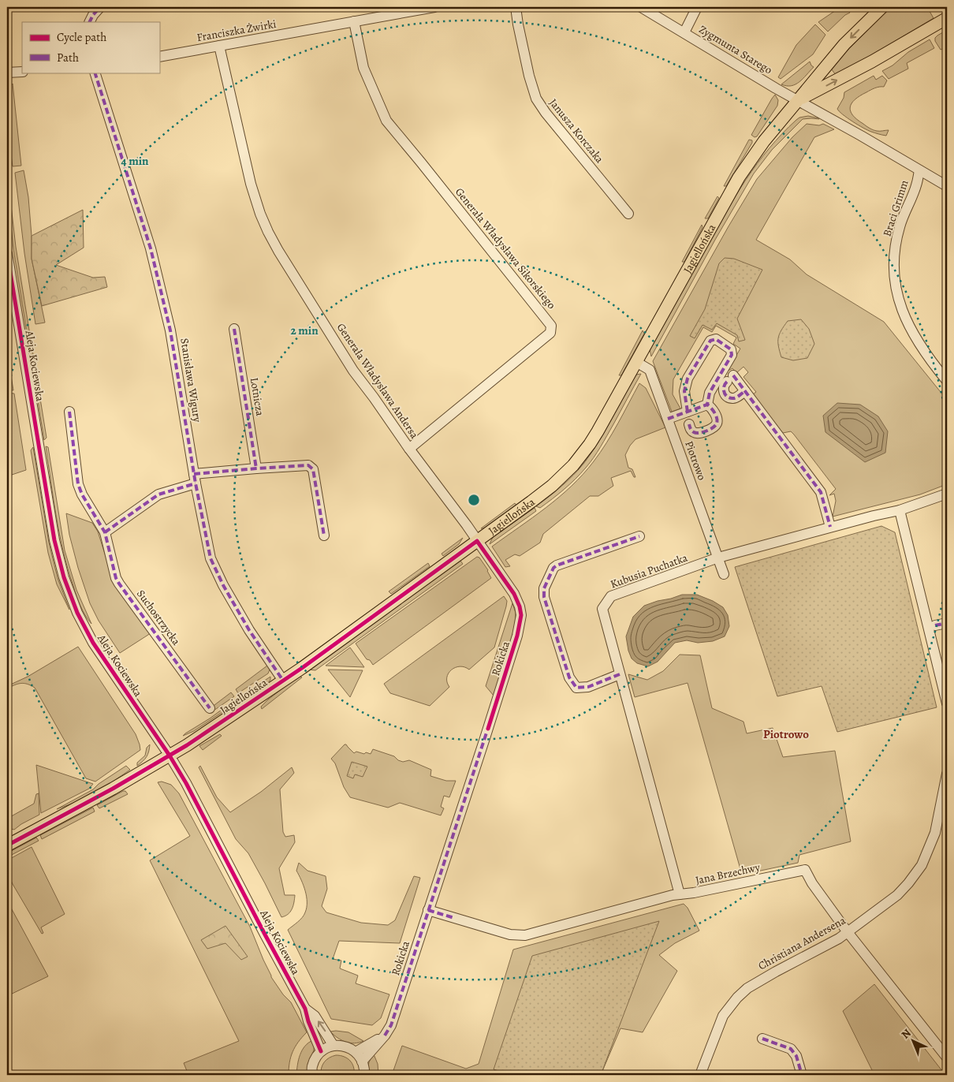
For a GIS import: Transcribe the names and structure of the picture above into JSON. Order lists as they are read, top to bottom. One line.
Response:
{"streets":{"main road":["Jagiellońska"],"street":["Franciszka Żwirki","Zygmunta Starego","Janusza Korczaka","Braci Grimm","Generała Władysława Sikorskiego","Aleja Kociewska","Stanisława Wigury","Generała Władysława Andersa","Lotnicza","Piotrowo","Kubusia Puchatka","Suchostrzycka","Rokicka","Jana Brzechwy","Christiana Andersena"]},"crossings":[["Franciszka Żwirki","Generała Władysława Sikorskiego"],["Franciszka Żwirki","Generała Władysława Andersa"],["Zygmunta Starego","Braci Grimm"],["Zygmunta Starego","Jagiellońska"],["Jagiellońska","Aleja Kociewska"],["Jagiellońska","Stanisława Wigury"],["Jagiellońska","Generała Władysława Andersa"],["Jagiellońska","Piotrowo"],["Jagiellońska","Rokicka"],["Generała Władysława Sikorskiego","Generała Władysława Andersa"],["Generała Władysława Andersa","Rokicka"],["Piotrowo","Kubusia Puchatka"],["Kubusia Puchatka","Jana Brzechwy"],["Rokicka","Jana Brzechwy"],["Jana Brzechwy","Christiana Andersena"]],"districts":["Piotrowo"],"legend":["Cycle path","Path"],"north":"top left","rings":["4 min","2 min"]}
